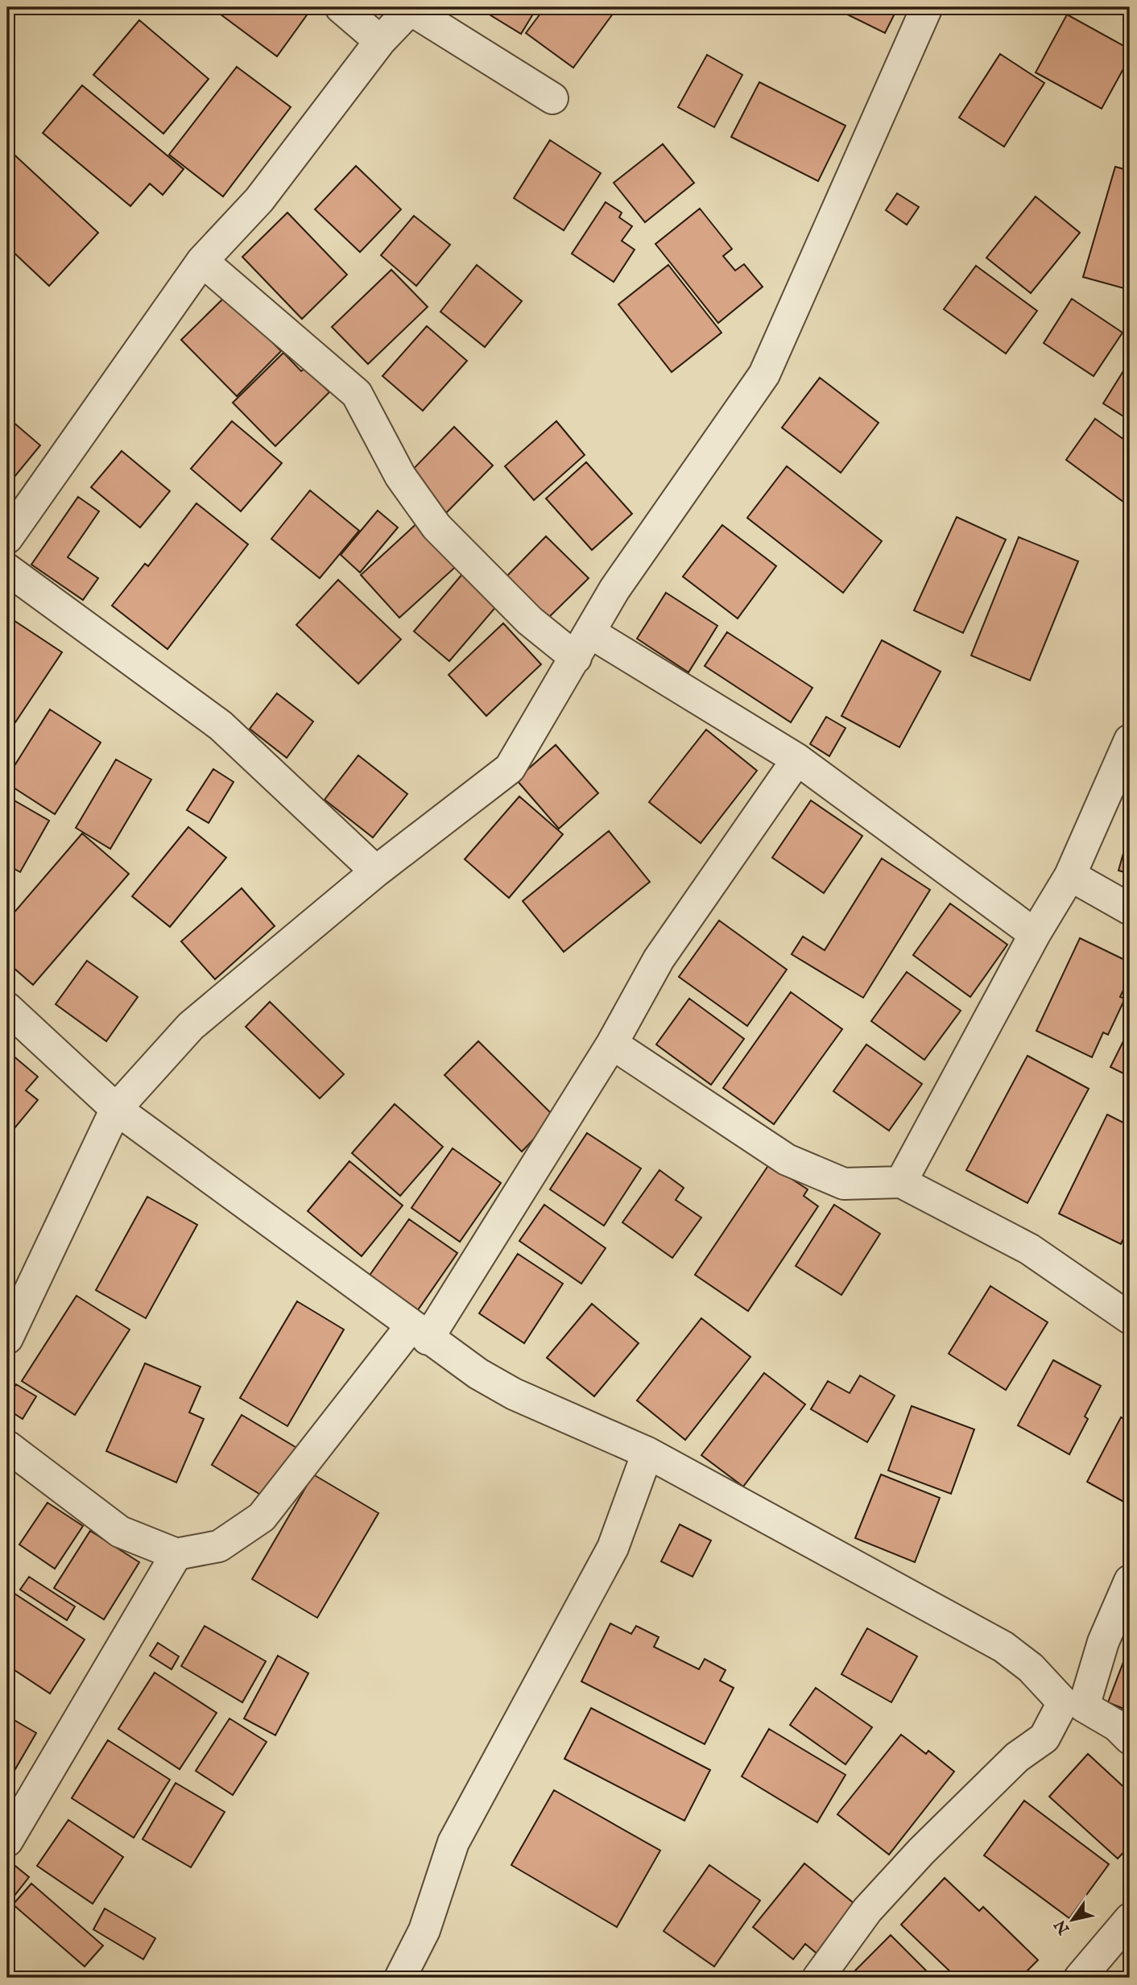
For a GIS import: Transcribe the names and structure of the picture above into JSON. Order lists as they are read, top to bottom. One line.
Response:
{"north":"bottom left"}
